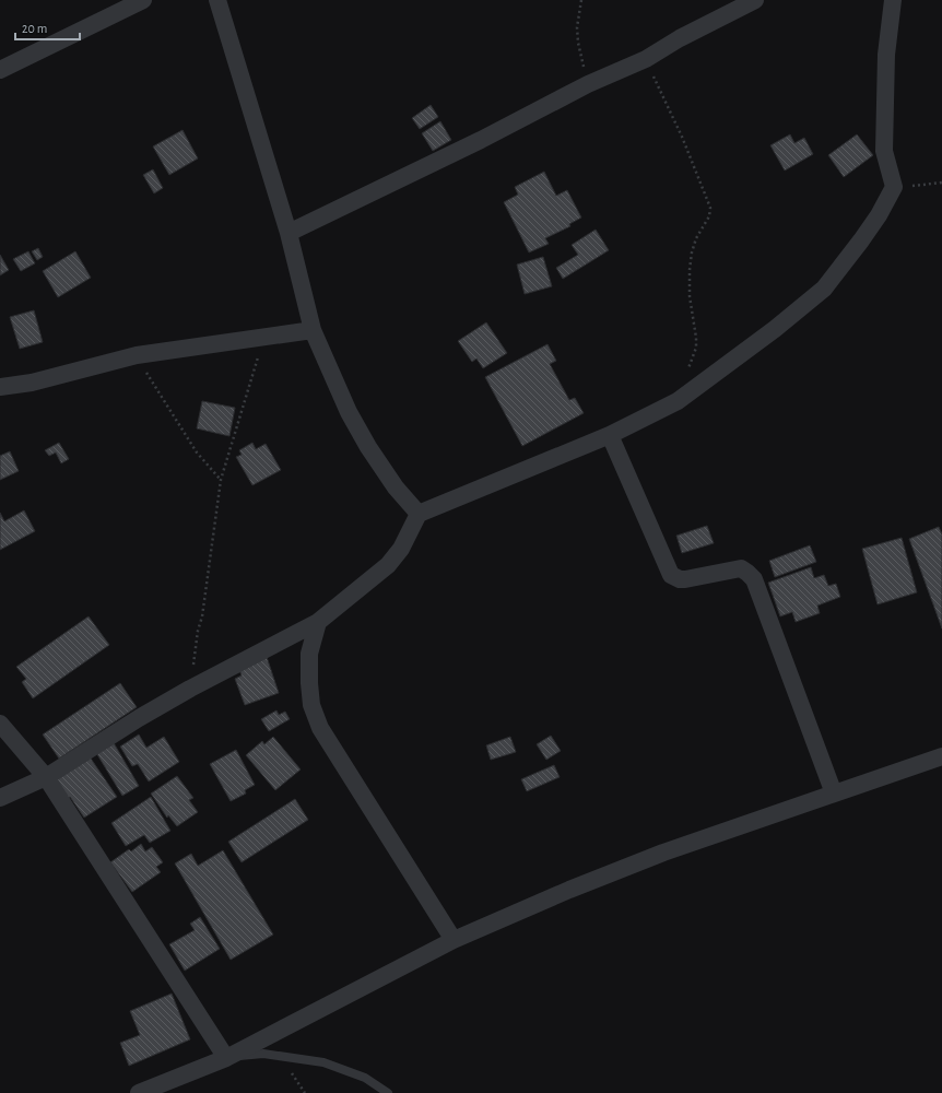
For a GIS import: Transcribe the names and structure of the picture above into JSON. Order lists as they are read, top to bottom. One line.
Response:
{"scale_bar":"20 m"}
